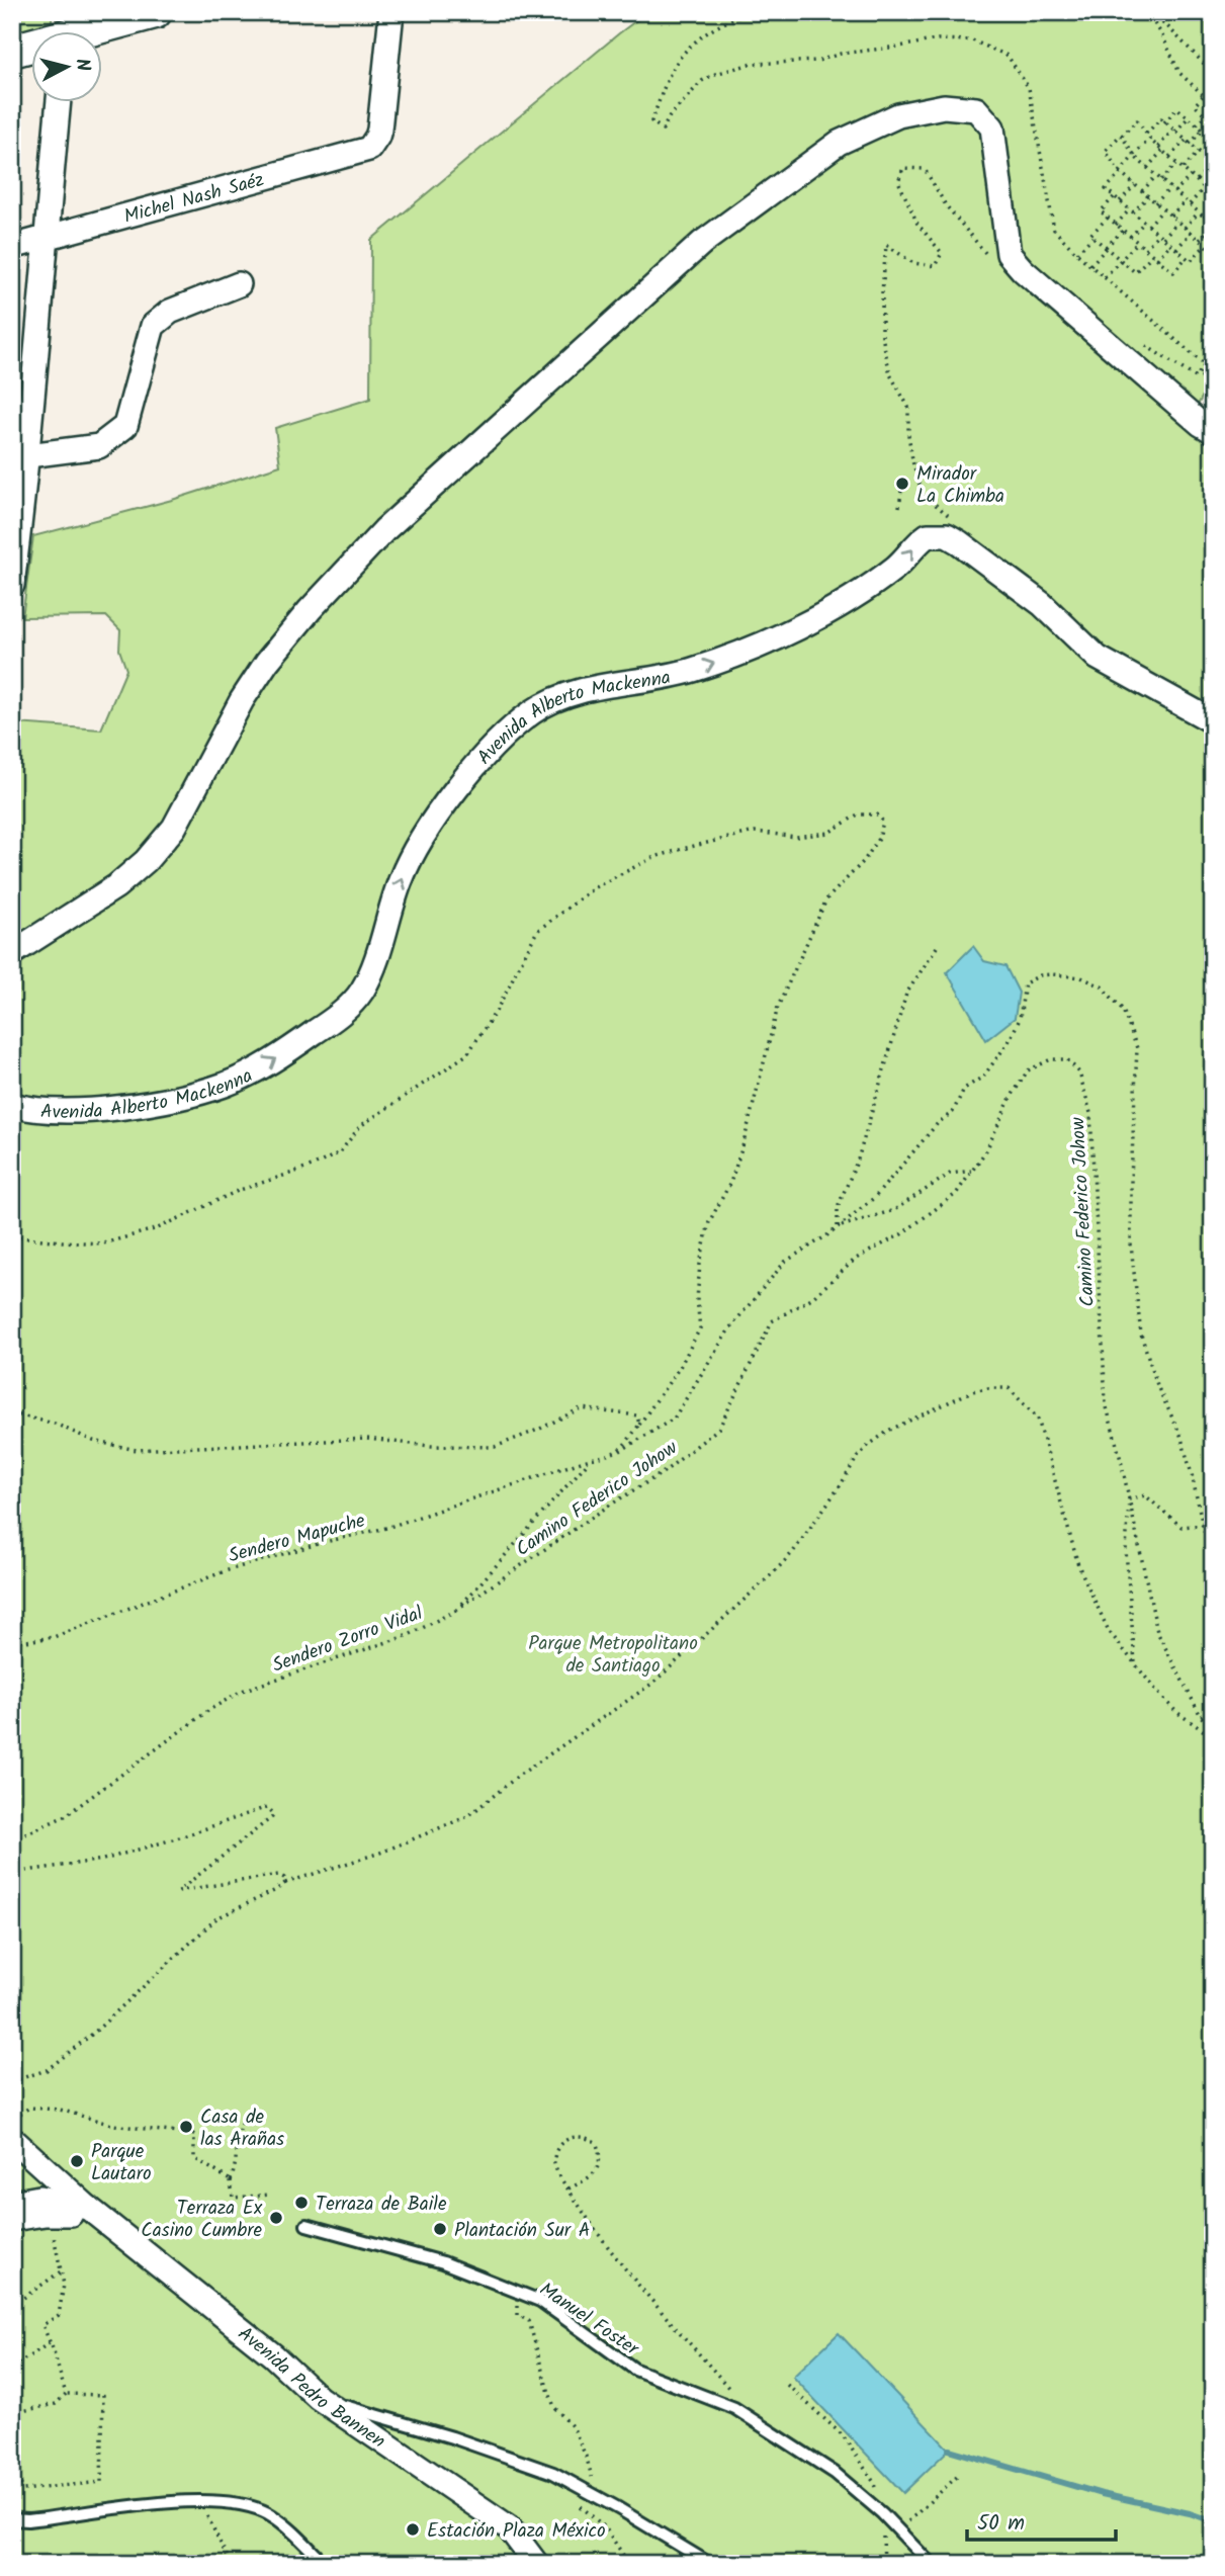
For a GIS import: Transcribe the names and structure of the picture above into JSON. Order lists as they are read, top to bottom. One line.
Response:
{"streets":{"street":["Michel Nash Saéz","Avenida Alberto Mackenna","Avenida Pedro Bannen"],"lane":["Manuel Foster"],"path":["Camino Federico Johow","Sendero Mapuche","Sendero Zorro Vidal"]},"crossings":[["Camino Federico Johow","Sendero Zorro Vidal"],["Sendero Mapuche","Sendero Zorro Vidal"]],"one_way":["Avenida Alberto Mackenna"],"parks":["Parque Metropolitano de Santiago"],"places":["Mirador La Chimba","Casa de las Arañas","Parque Lautaro","Terraza de Baile","Terraza Ex Casino Cumbre","Plantación Sur A","Estación Plaza México"],"scale_bar":"50 m","north":"right"}
